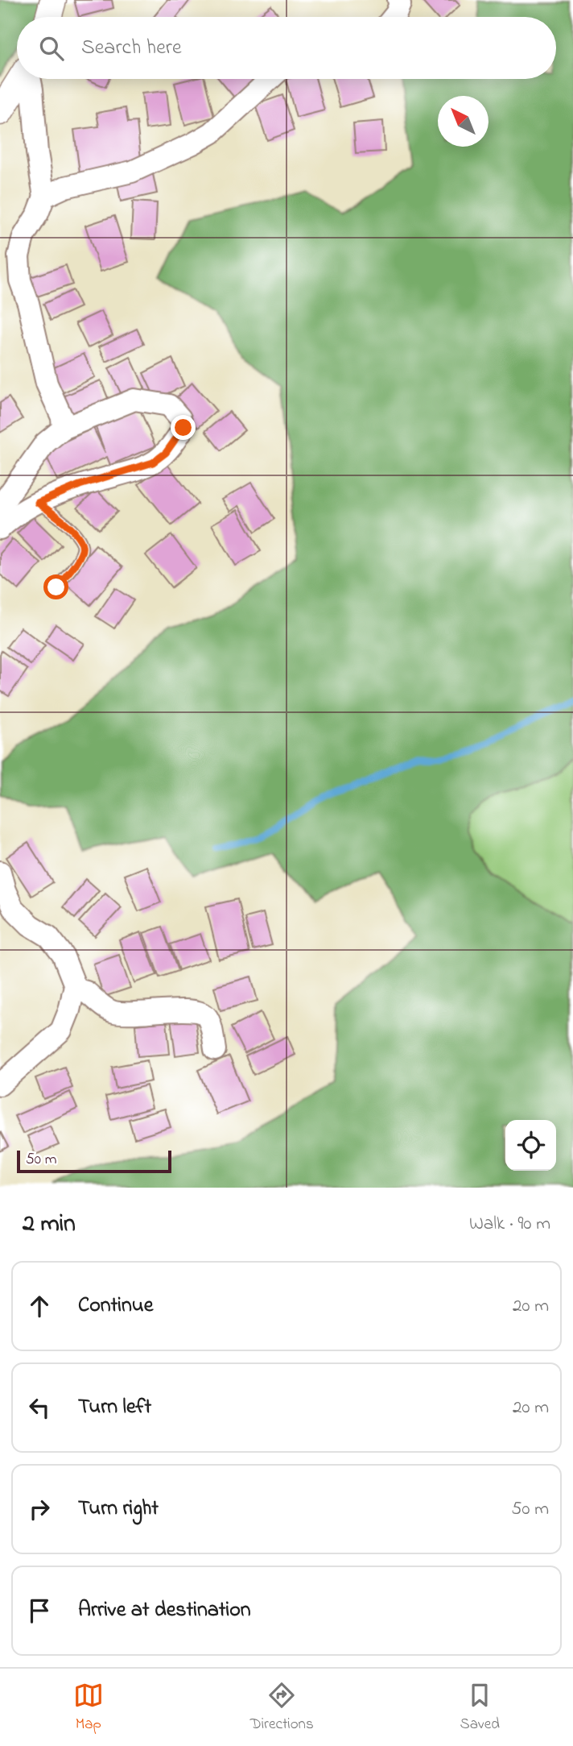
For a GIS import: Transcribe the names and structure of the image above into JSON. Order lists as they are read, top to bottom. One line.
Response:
{"scale_bar":"50 m","north":"top left","page":{"search":"Search here","scale":"50 m","heading":["2 min","Walk · 90 m"],"list":[["Continue","20 m"],["Turn left","20 m"],["Turn right","50 m"],"Arrive at destination"],"nav":["Map","Directions","Saved"]}}
